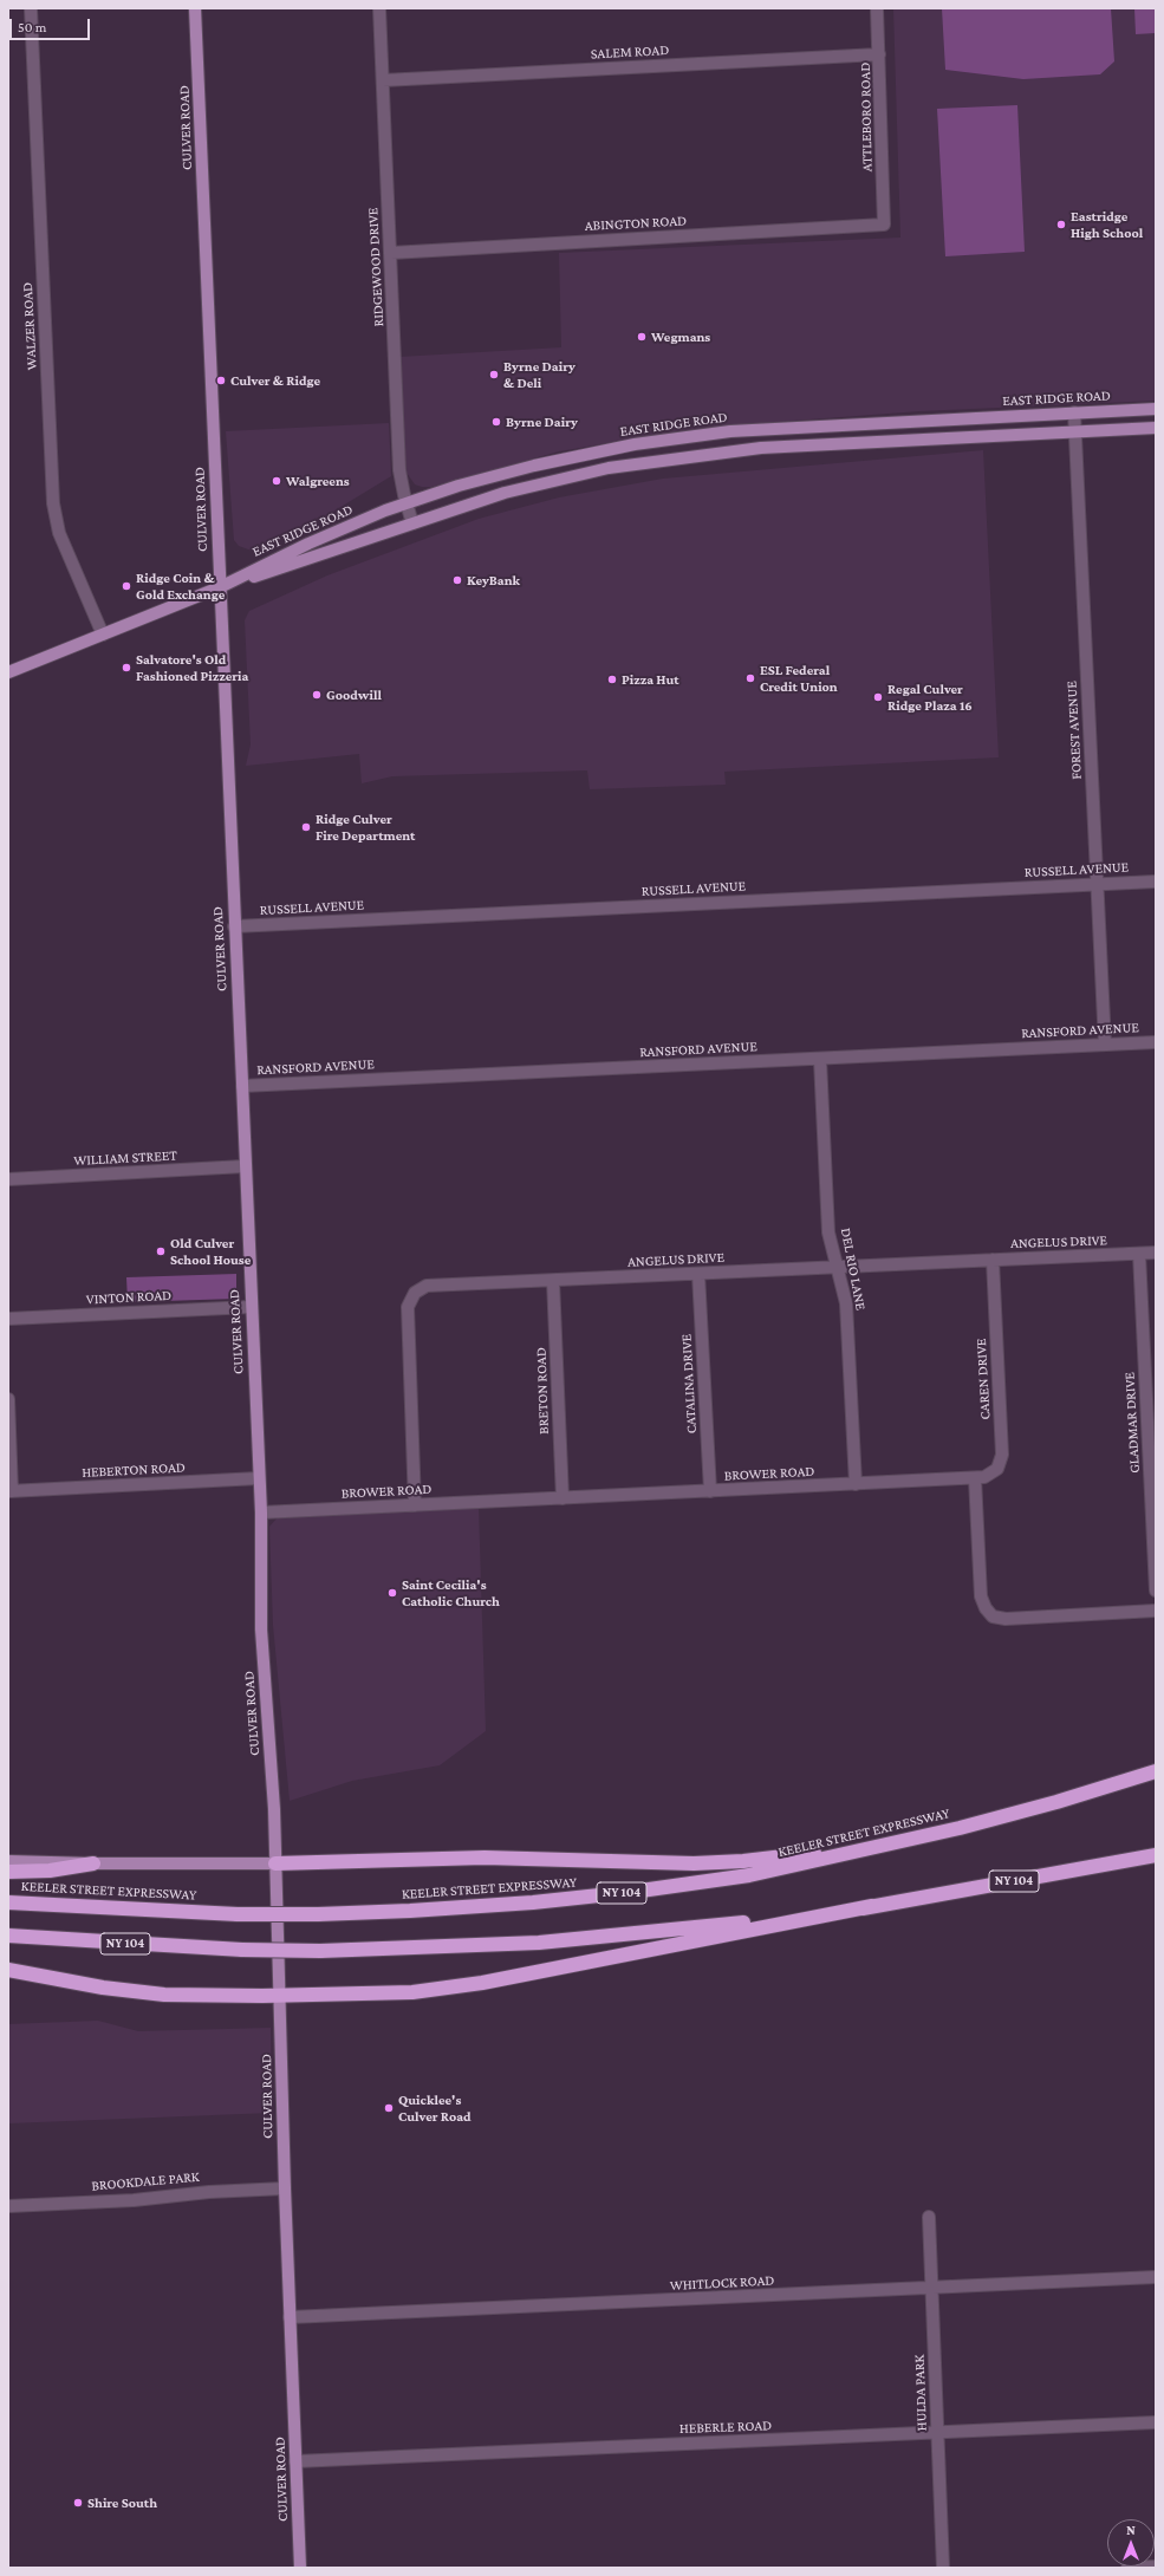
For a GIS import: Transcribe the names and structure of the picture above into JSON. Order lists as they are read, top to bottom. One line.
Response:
{"streets":{"highway":["KEELER STREET EXPRESSWAY","NY 104"],"main road":["CULVER ROAD","EAST RIDGE ROAD"],"street":["SALEM ROAD","ATTLEBORO ROAD","ABINGTON ROAD","RIDGEWOOD DRIVE","WALZER ROAD","FOREST AVENUE","RUSSELL AVENUE","RANSFORD AVENUE","WILLIAM STREET","ANGELUS DRIVE","DEL RIO LANE","VINTON ROAD","CAREN DRIVE","CATALINA DRIVE","BRETON ROAD","GLADMAR DRIVE","HEBERTON ROAD","BROWER ROAD","BROOKDALE PARK","WHITLOCK ROAD","HULDA PARK","HEBERLE ROAD"]},"crossings":[["SALEM ROAD","ATTLEBORO ROAD"],["SALEM ROAD","RIDGEWOOD DRIVE"],["ATTLEBORO ROAD","ABINGTON ROAD"],["CULVER ROAD","EAST RIDGE ROAD"],["CULVER ROAD","RUSSELL AVENUE"],["CULVER ROAD","RANSFORD AVENUE"],["CULVER ROAD","WILLIAM STREET"],["CULVER ROAD","VINTON ROAD"],["CULVER ROAD","HEBERTON ROAD"],["CULVER ROAD","BROWER ROAD"],["CULVER ROAD","BROOKDALE PARK"],["CULVER ROAD","WHITLOCK ROAD"],["CULVER ROAD","HEBERLE ROAD"],["ABINGTON ROAD","RIDGEWOOD DRIVE"],["RIDGEWOOD DRIVE","EAST RIDGE ROAD"],["WALZER ROAD","EAST RIDGE ROAD"],["EAST RIDGE ROAD","FOREST AVENUE"],["FOREST AVENUE","RUSSELL AVENUE"],["FOREST AVENUE","RANSFORD AVENUE"],["RANSFORD AVENUE","DEL RIO LANE"],["ANGELUS DRIVE","DEL RIO LANE"],["ANGELUS DRIVE","CAREN DRIVE"],["ANGELUS DRIVE","CATALINA DRIVE"],["ANGELUS DRIVE","BRETON ROAD"],["ANGELUS DRIVE","GLADMAR DRIVE"],["ANGELUS DRIVE","BROWER ROAD"],["DEL RIO LANE","BROWER ROAD"],["CAREN DRIVE","BROWER ROAD"],["CATALINA DRIVE","BROWER ROAD"],["BRETON ROAD","BROWER ROAD"],["WHITLOCK ROAD","HULDA PARK"],["HULDA PARK","HEBERLE ROAD"]],"places":["Eastridge High School","Wegmans","Byrne Dairy & Deli","Culver & Ridge","Byrne Dairy","Walgreens","KeyBank","Ridge Coin & Gold Exchange","Salvatore's Old Fashioned Pizzeria","ESL Federal Credit Union","Pizza Hut","Goodwill","Regal Culver Ridge Plaza 16","Ridge Culver Fire Department","Old Culver School House","Saint Cecilia's Catholic Church","Quicklee's Culver Road","Shire South"],"scale_bar":"50 m","north":"top"}
